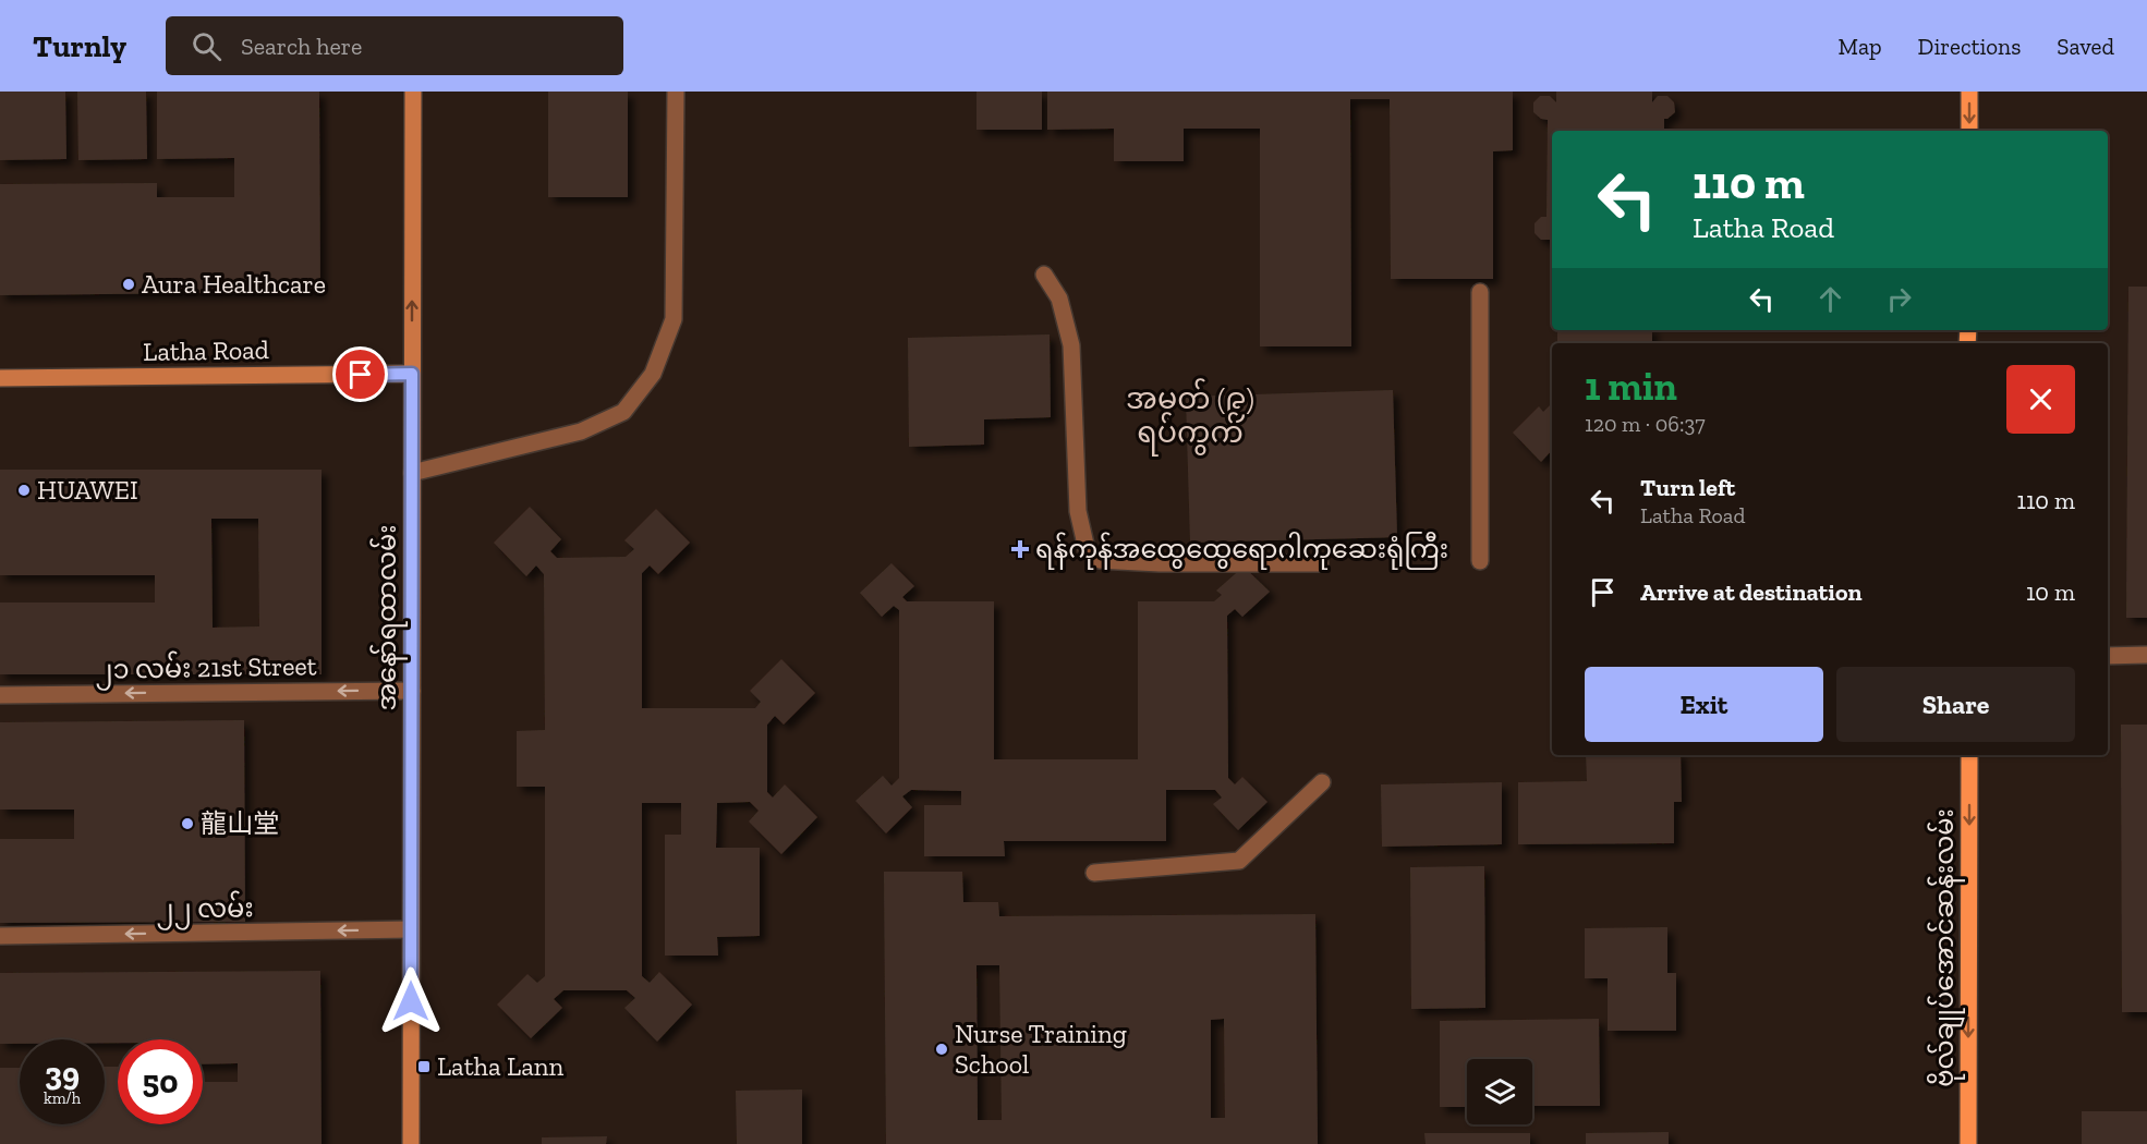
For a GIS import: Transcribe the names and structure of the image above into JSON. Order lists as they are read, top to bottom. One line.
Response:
{"streets":{"main road":["Latha Road","အနော်ရထာလမ်း","ဗိုလ်ချုပ်အောင်ဆန်းလမ်း"],"street":["၂၁ လမ်း 21st Street","၂၂ လမ်း"]},"crossings":[["Latha Road","အနော်ရထာလမ်း"],["အနော်ရထာလမ်း","၂၁ လမ်း 21st Street"],["အနော်ရထာလမ်း","၂၂ လမ်း"]],"one_way":["၂၁ လမ်း 21st Street","၂၂ လမ်း","ဗိုလ်ချုပ်အောင်ဆန်းလမ်း"],"districts":["အမှတ် (၉) ရပ်ကွက်"],"places":{"other":["Aura Healthcare","HUAWEI","龍山堂","Nurse Training School"],"health":["ရန်ကုန်အထွေထွေရောဂါကုဆေးရုံကြီး"],"transit":["Latha Lann"]},"page":{"header":"Turnly","search":"Search here","nav":["Map","Directions","Saved"],"turn":["110 m","Latha Road"],"heading":["1 min","120 m · 06:37"],"list":[{"name":"Turn left","note":"Latha Road","value":"110 m"},{"name":"Arrive at destination","value":"10 m"}],"buttons":["Exit","Share"],"speed":"39 km/h","limit":"50"}}
